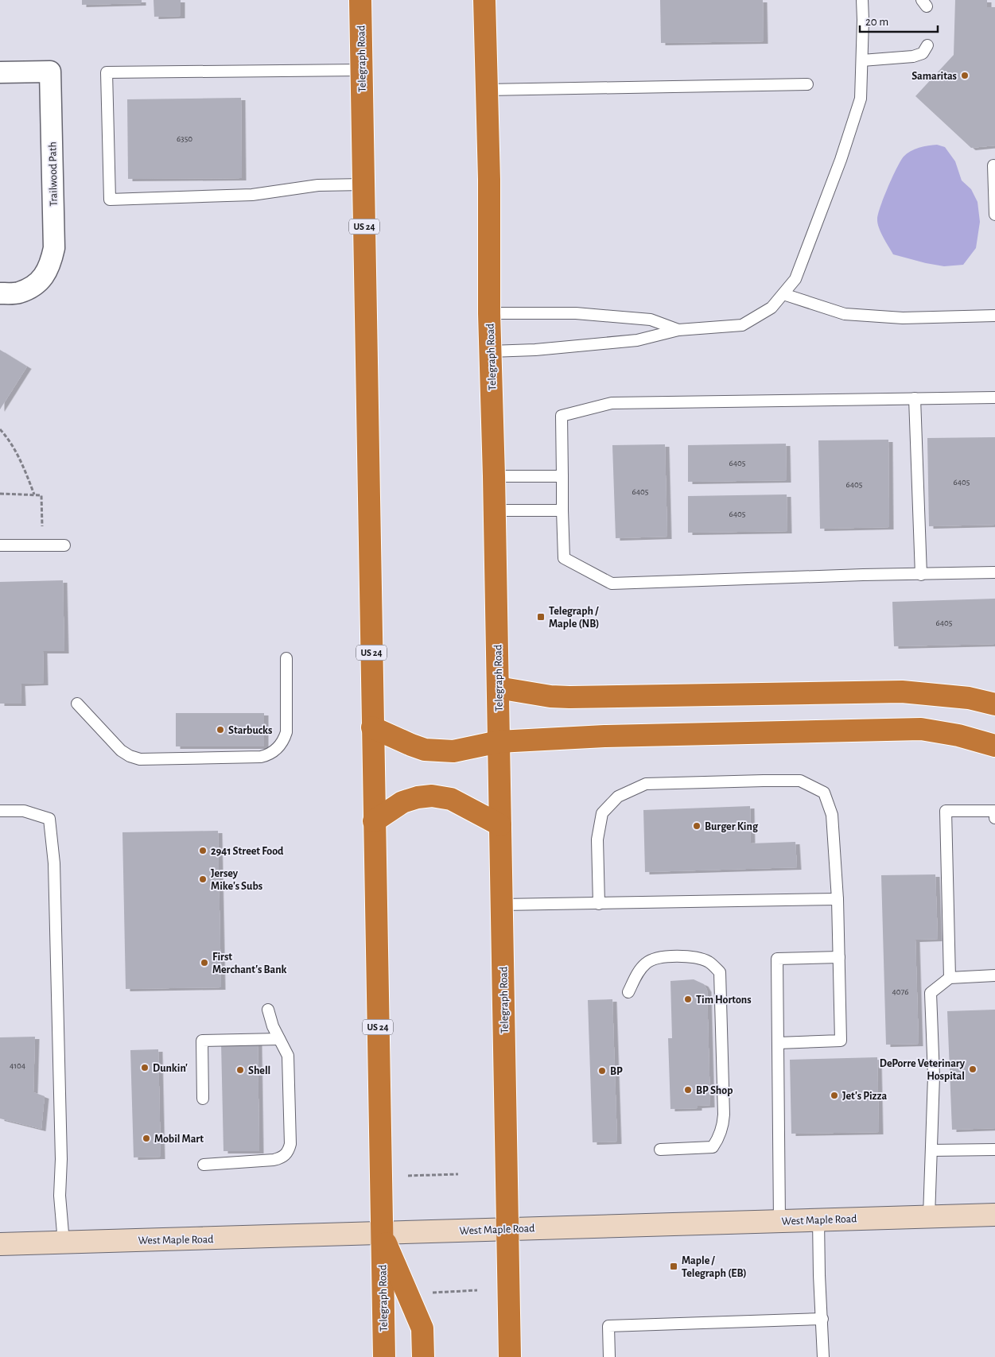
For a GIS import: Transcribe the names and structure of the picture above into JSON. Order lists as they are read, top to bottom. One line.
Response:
{"streets":{"highway":["Telegraph Road","US 24"],"main road":["West Maple Road"],"street":["Trailwood Path"]},"crossings":[["Telegraph Road","West Maple Road"]],"places":{"other":["Samaritas","Starbucks","Burger King","2941 Street Food","Jersey Mike's Subs","First Merchant's Bank","Tim Hortons","Dunkin'","DePorre Veterinary Hospital","Shell","BP","BP Shop","Jet's Pizza","Mobil Mart"],"transit":["Telegraph / Maple (NB)","Maple / Telegraph (EB)"]},"house_numbers":["6350","6405","6405","6405","6405","6405","6405","4076","4104"],"scale_bar":"20 m"}
